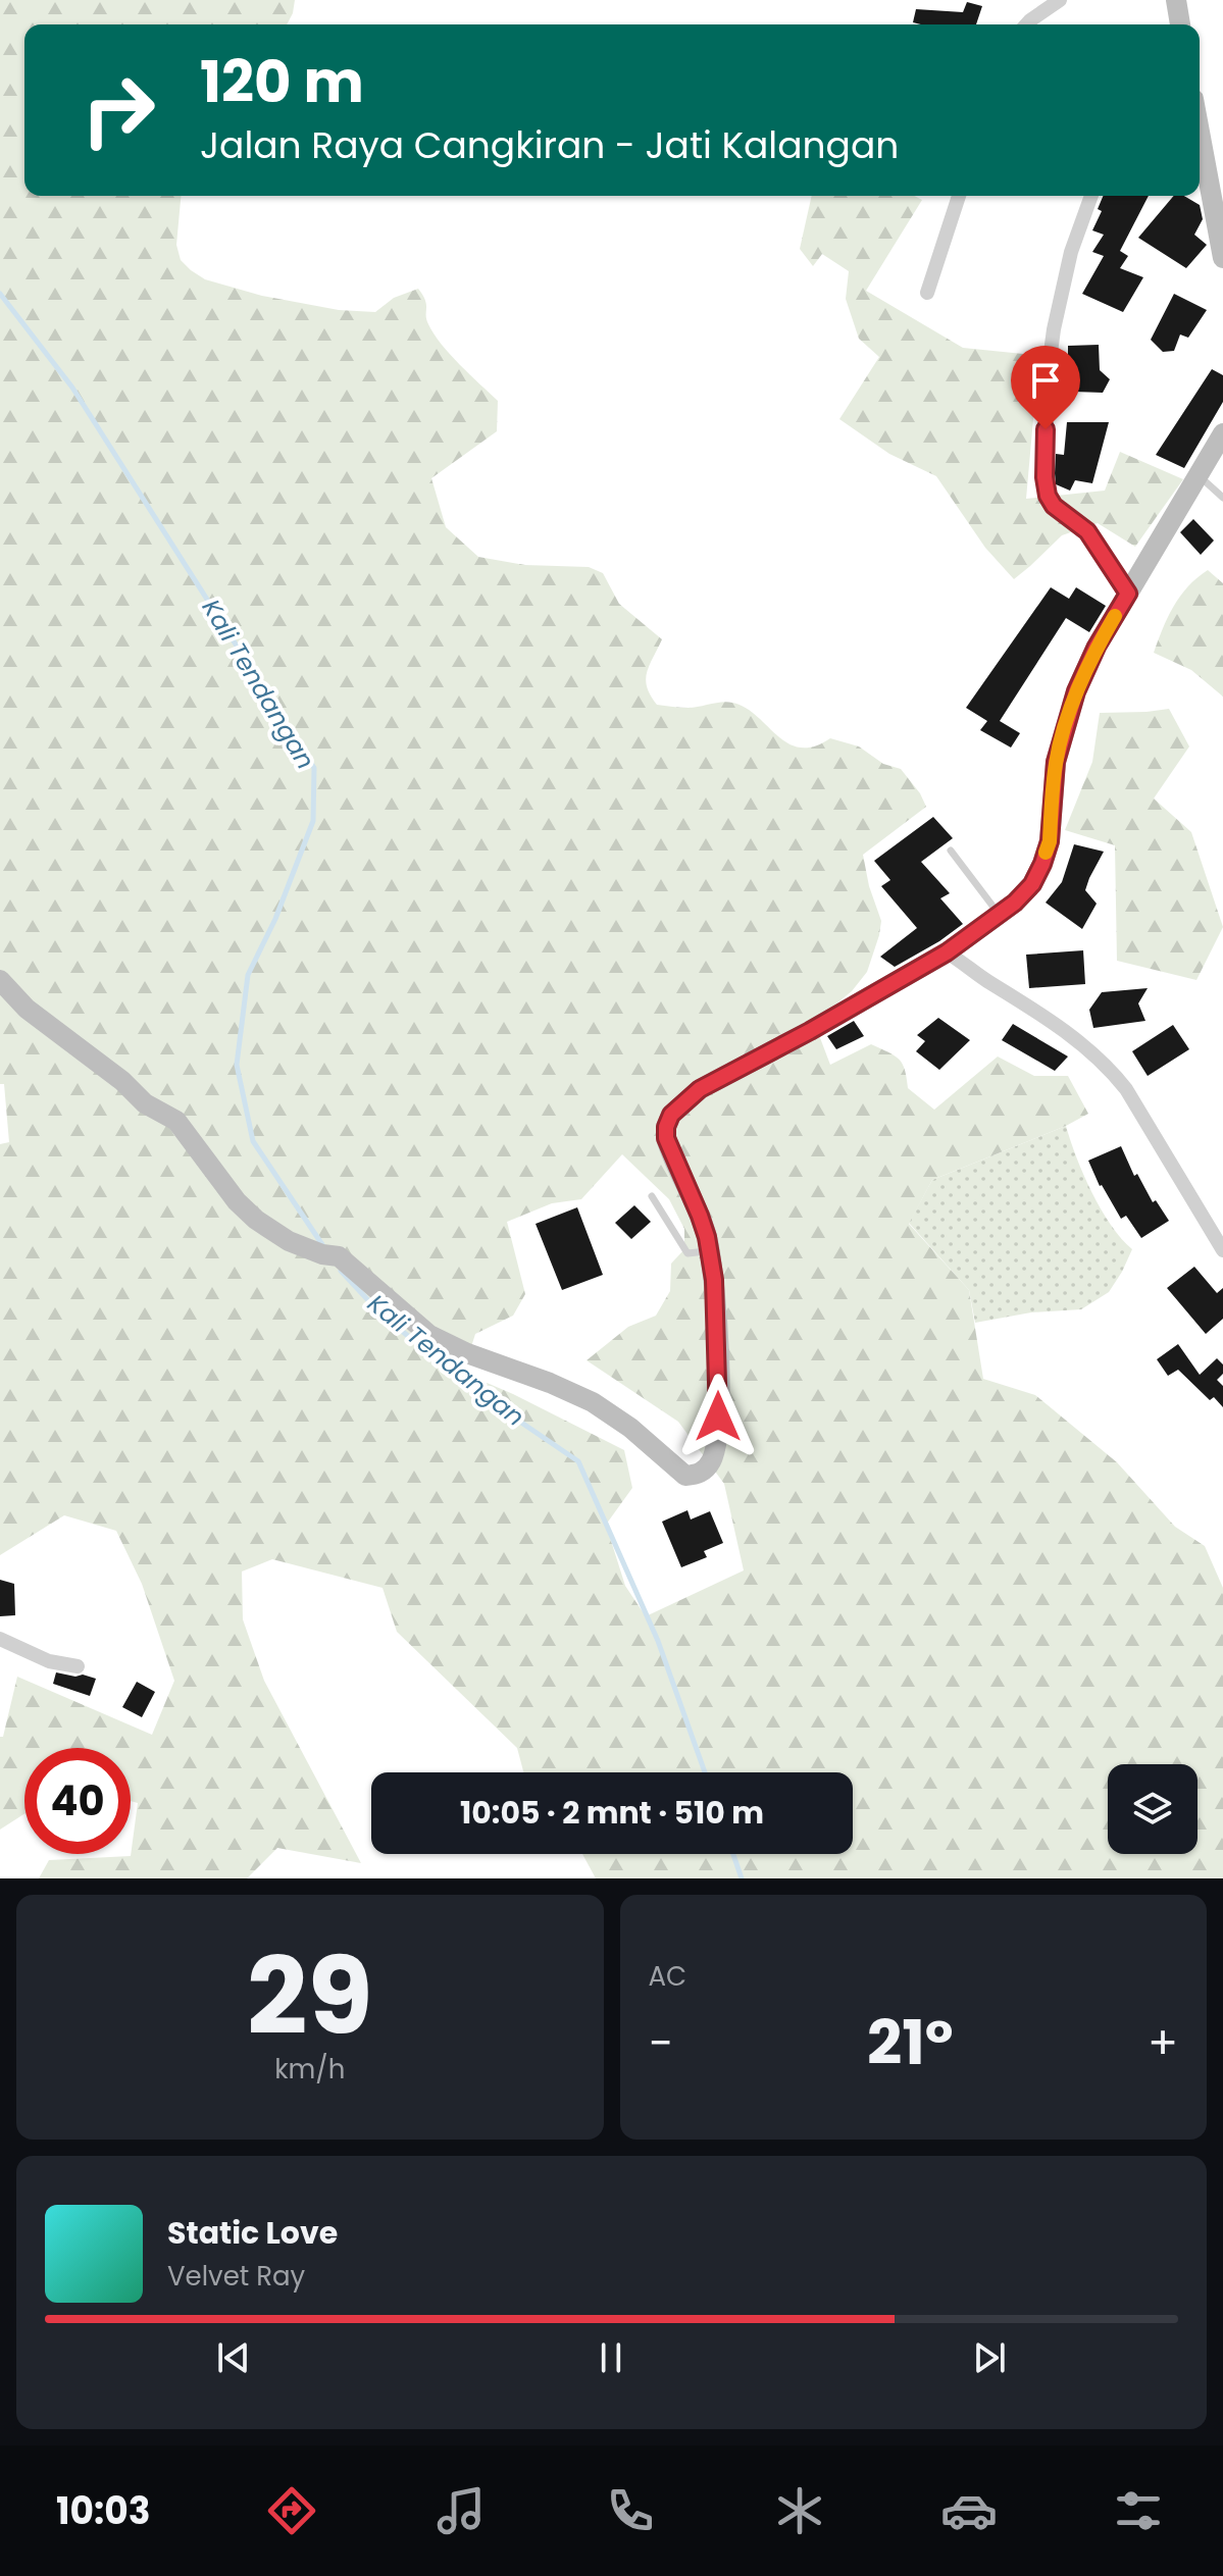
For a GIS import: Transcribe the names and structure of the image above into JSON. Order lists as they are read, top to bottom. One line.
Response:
{"water":["Kali Tendangan"],"page":{"turn":["120 m","Jalan Raya Cangkiran - Jati Kalangan"],"limit":"40","trip":"10:05 · 2 mnt · 510 m","tile":[["29","km/h"],"AC"],"heat":["−","21°","+"],"song":["Static Love","Velvet Ray"],"tabs":"10:03"}}
